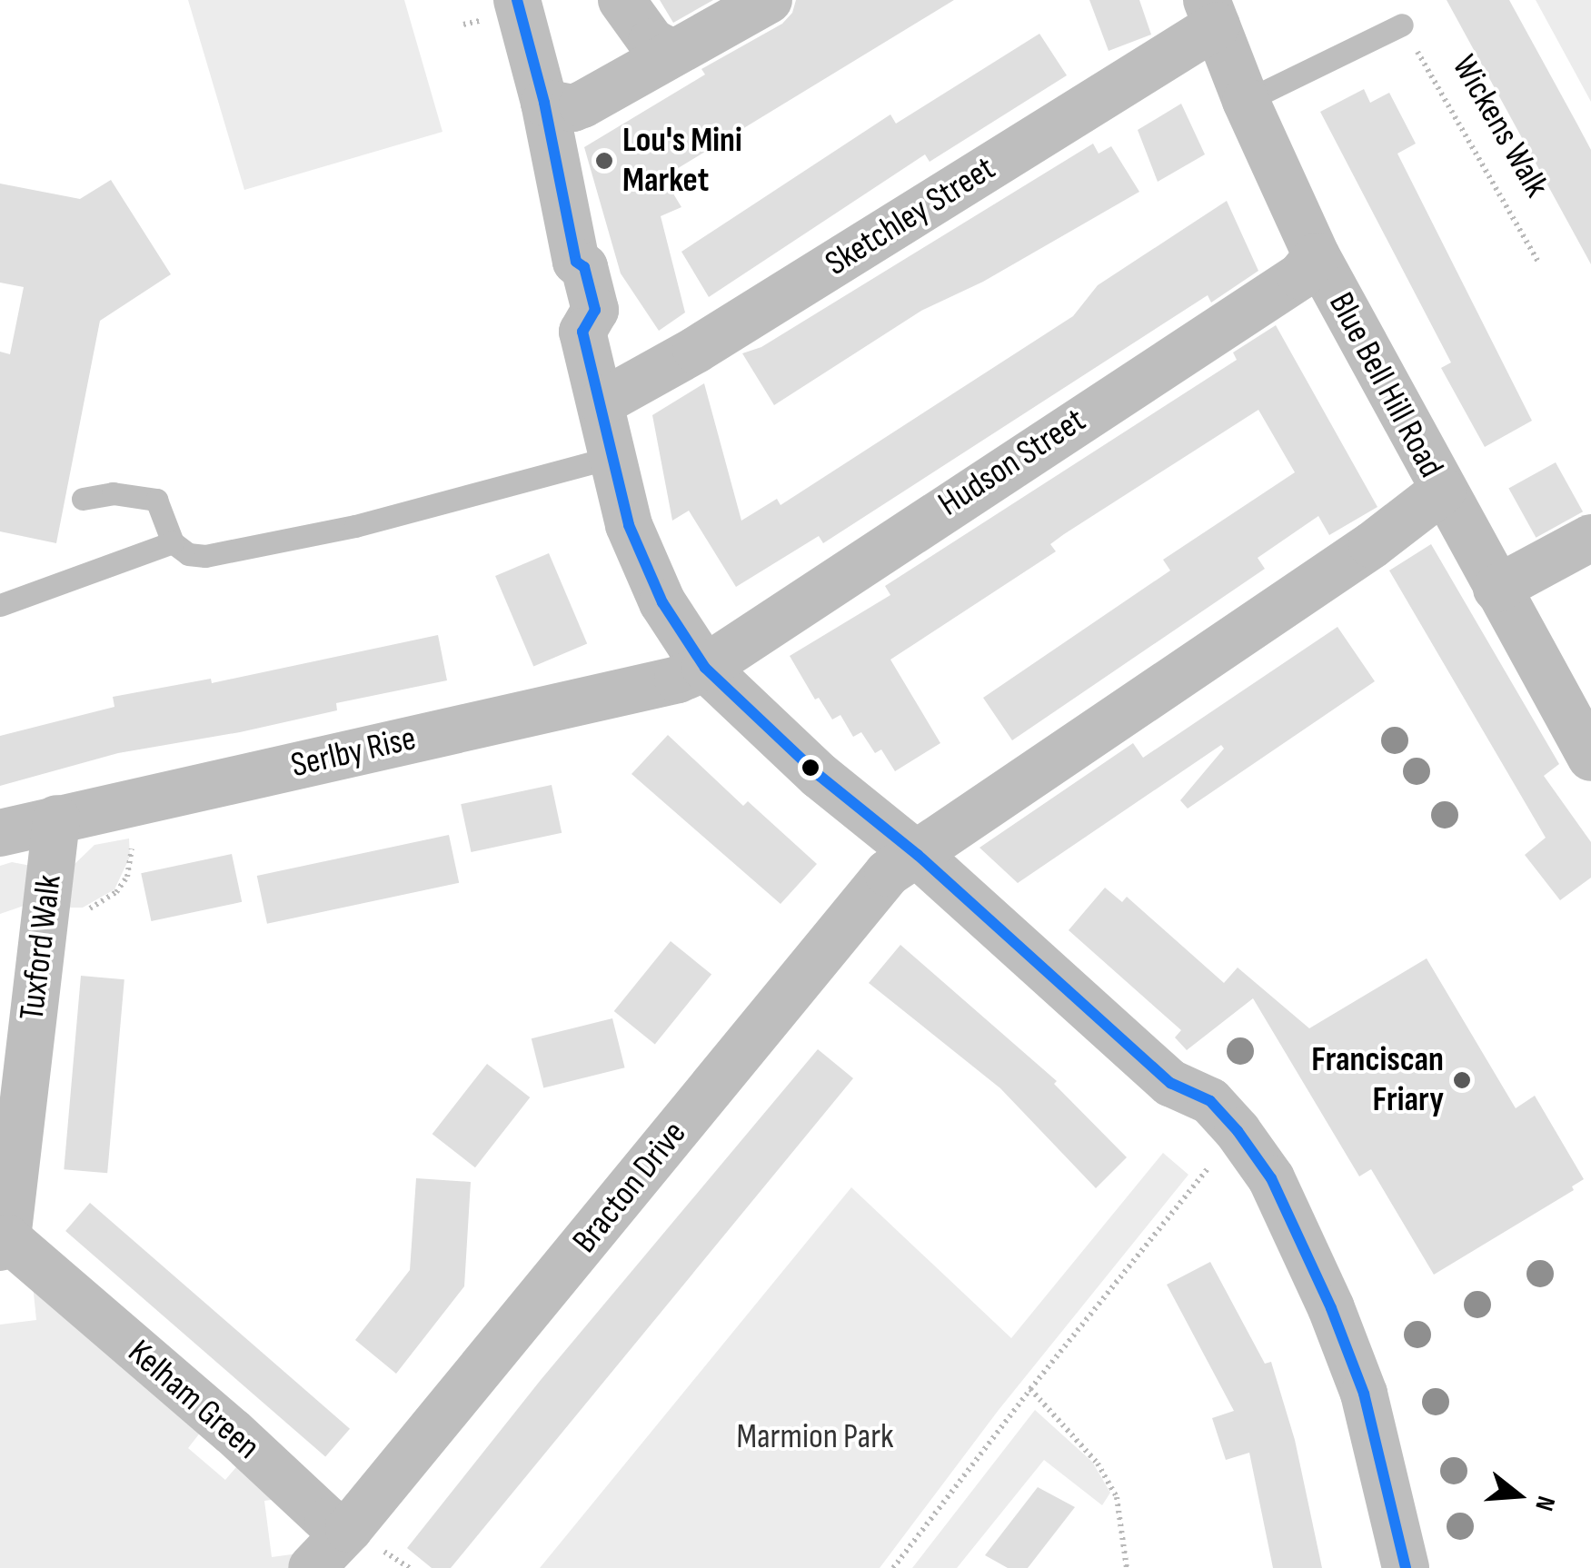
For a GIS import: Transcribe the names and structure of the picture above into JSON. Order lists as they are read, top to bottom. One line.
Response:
{"streets":{"street":["Sketchley Street","Blue Bell Hill Road","Hudson Street","Serlby Rise","Tuxford Walk","Bracton Drive","Kelham Green"],"path":["Wickens Walk"]},"crossings":[["Sketchley Street","Blue Bell Hill Road"],["Blue Bell Hill Road","Hudson Street"],["Blue Bell Hill Road","Bracton Drive"],["Hudson Street","Serlby Rise"],["Serlby Rise","Tuxford Walk"],["Tuxford Walk","Kelham Green"],["Bracton Drive","Kelham Green"]],"parks":["Marmion Park"],"places":["Lou's Mini Market","Franciscan Friary"],"north":"right"}
